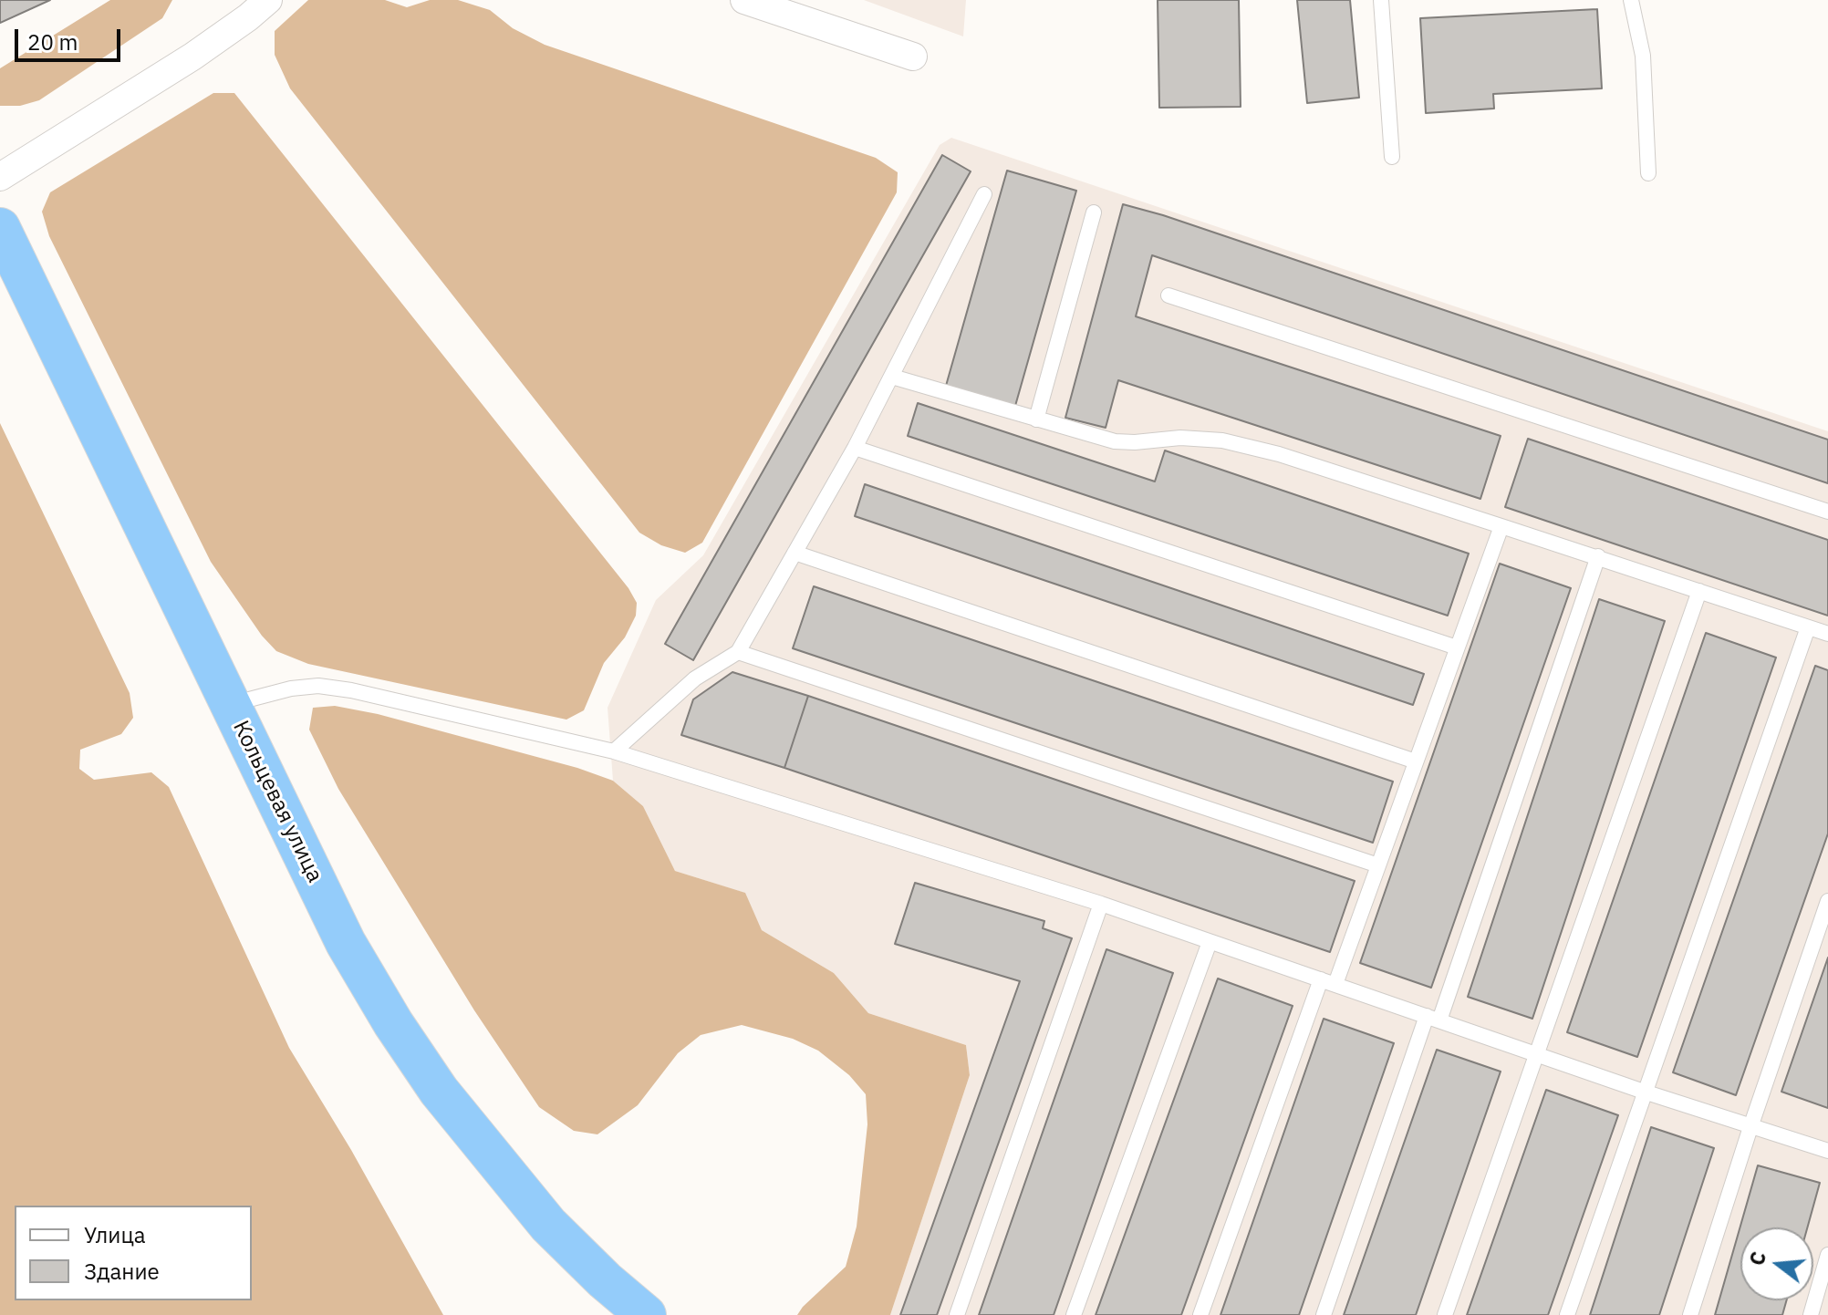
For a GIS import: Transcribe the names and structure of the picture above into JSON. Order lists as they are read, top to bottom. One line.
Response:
{"streets":{"highway":["Кольцевая улица"]},"legend":["Улица","Здание"],"scale_bar":"20 m","north":"left"}
